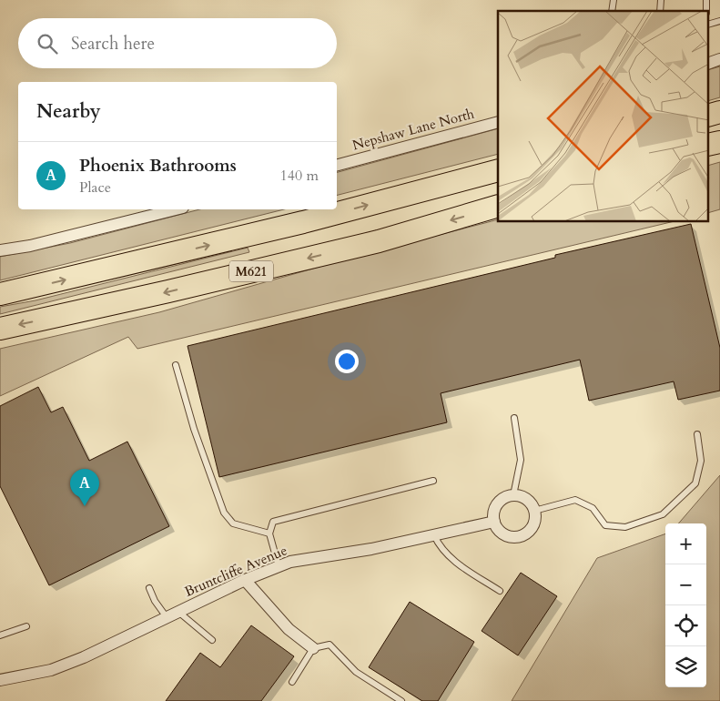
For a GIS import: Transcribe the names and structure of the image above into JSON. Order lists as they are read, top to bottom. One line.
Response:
{"streets":{"highway":["M621"],"street":["Nepshaw Lane North","Bruntcliffe Avenue"]},"page":{"search":"Search here","heading":"Nearby","list":[{"mark":"A","name":"Phoenix Bathrooms","note":"Place","value":"140 m"}],"pins":"A","map_buttons":["+","−"]}}
